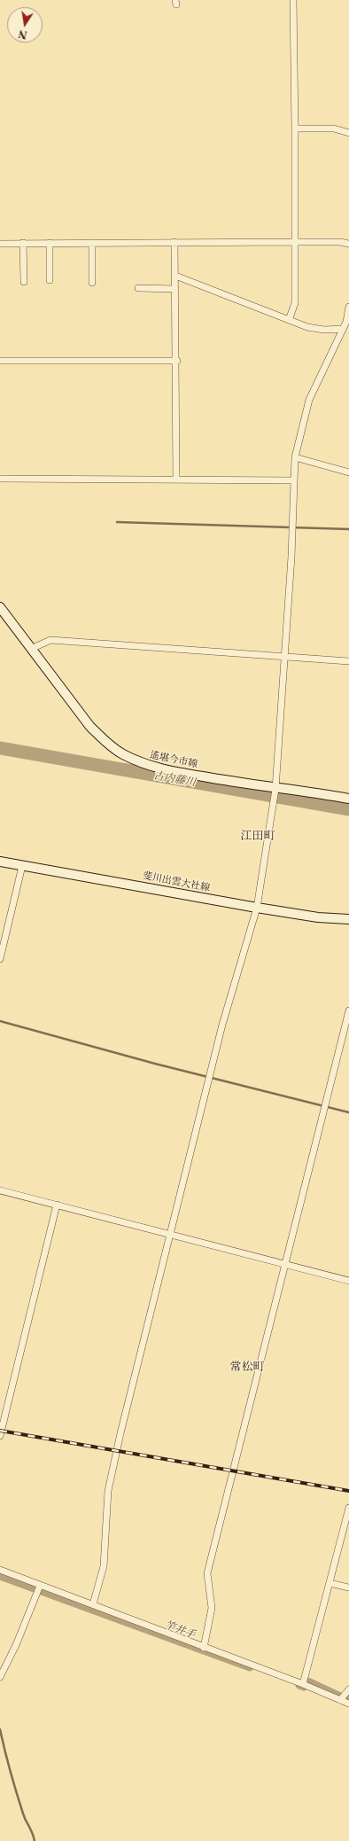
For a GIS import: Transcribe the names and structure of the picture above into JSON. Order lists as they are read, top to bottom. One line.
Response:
{"streets":{"main road":["遙堪今市線","斐川出雲大社線"]},"districts":["江田町","常松町"],"water":["古内藤川","竿井手"],"north":"bottom"}
